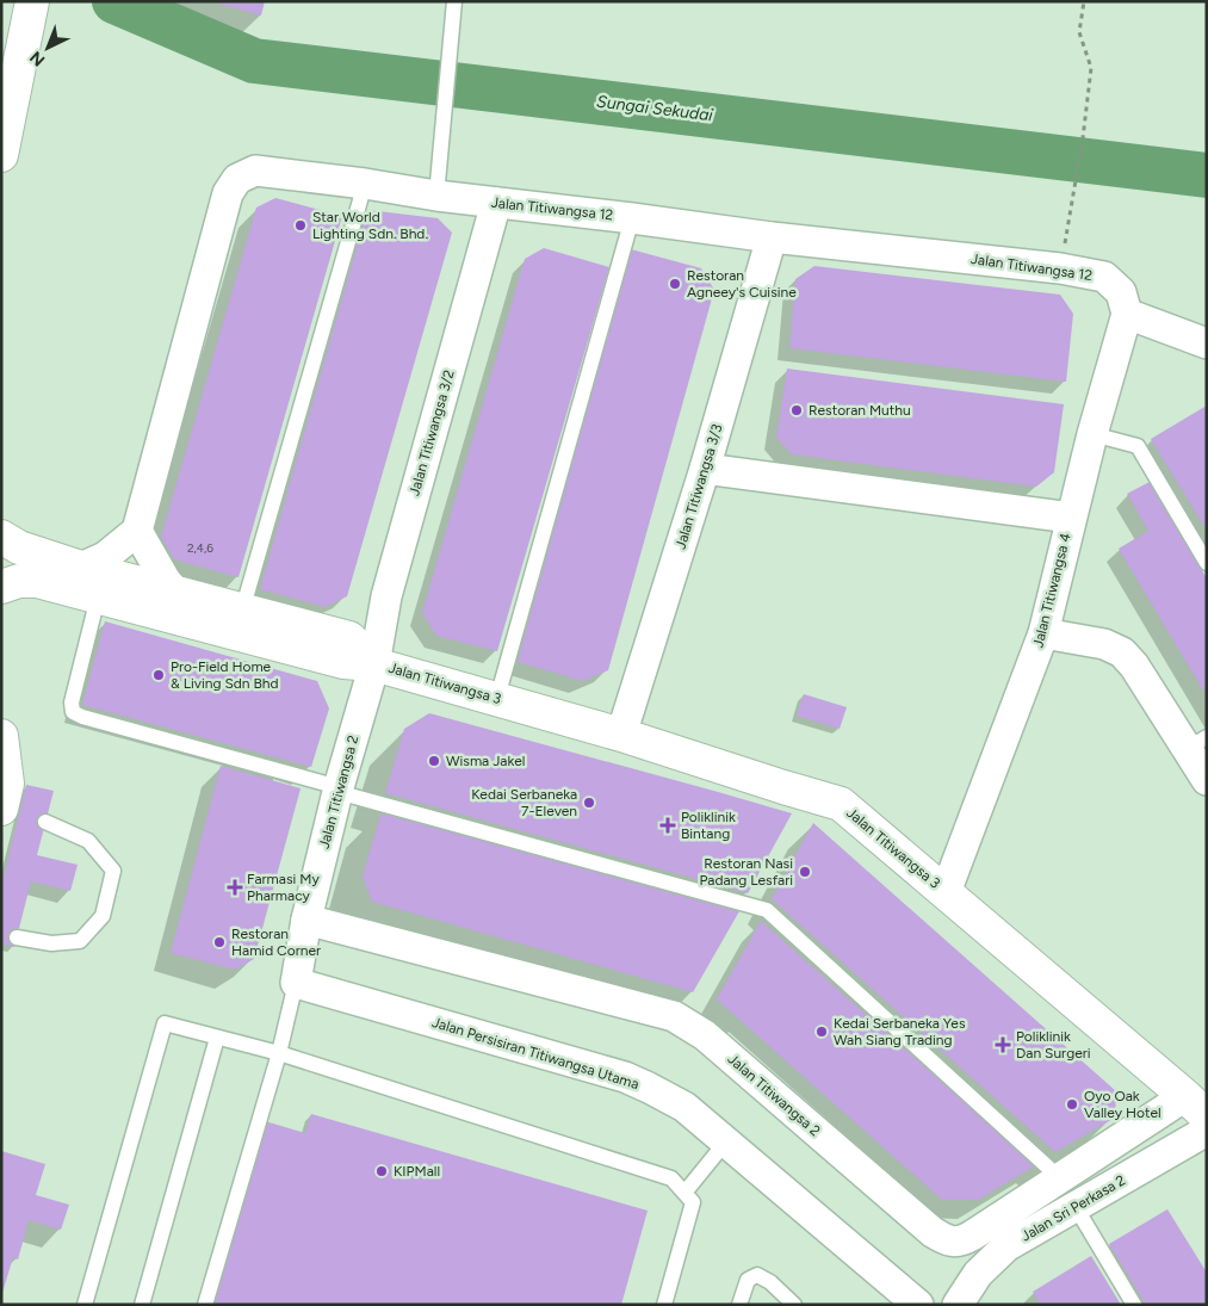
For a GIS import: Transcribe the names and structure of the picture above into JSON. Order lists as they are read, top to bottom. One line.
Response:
{"streets":{"main road":["Jalan Titiwangsa 3"],"street":["Jalan Titiwangsa 12","Jalan Titiwangsa 3/2","Jalan Titiwangsa 3/3","Jalan Titiwangsa 4","Jalan Titiwangsa 2","Jalan Persisiran Titiwangsa Utama","Jalan Sri Perkasa 2"]},"crossings":[["Jalan Titiwangsa 12","Jalan Titiwangsa 3/2"],["Jalan Titiwangsa 12","Jalan Titiwangsa 3/3"],["Jalan Titiwangsa 12","Jalan Titiwangsa 4"],["Jalan Titiwangsa 3/2","Jalan Titiwangsa 3"],["Jalan Titiwangsa 3/2","Jalan Titiwangsa 2"],["Jalan Titiwangsa 3/3","Jalan Titiwangsa 3"],["Jalan Titiwangsa 4","Jalan Titiwangsa 3"],["Jalan Titiwangsa 3","Jalan Titiwangsa 2"],["Jalan Titiwangsa 2","Jalan Persisiran Titiwangsa Utama"]],"water":["Sungai Sekudai"],"places":{"other":["Star World Lighting Sdn. Bhd.","Restoran Agneey's Cuisine","Restoran Muthu","Pro-Field Home & Living Sdn Bhd","Wisma Jakel","Kedai Serbaneka 7-Eleven","Restoran Nasi Padang Lesfari","Restoran Hamid Corner","Kedai Serbaneka Yes Wah Siang Trading","Oyo Oak Valley Hotel","KIPMall"],"health":["Poliklinik Bintang","Farmasi My Pharmacy","Poliklinik Dan Surgeri"]},"house_numbers":["2,4,6"],"north":"bottom left"}
